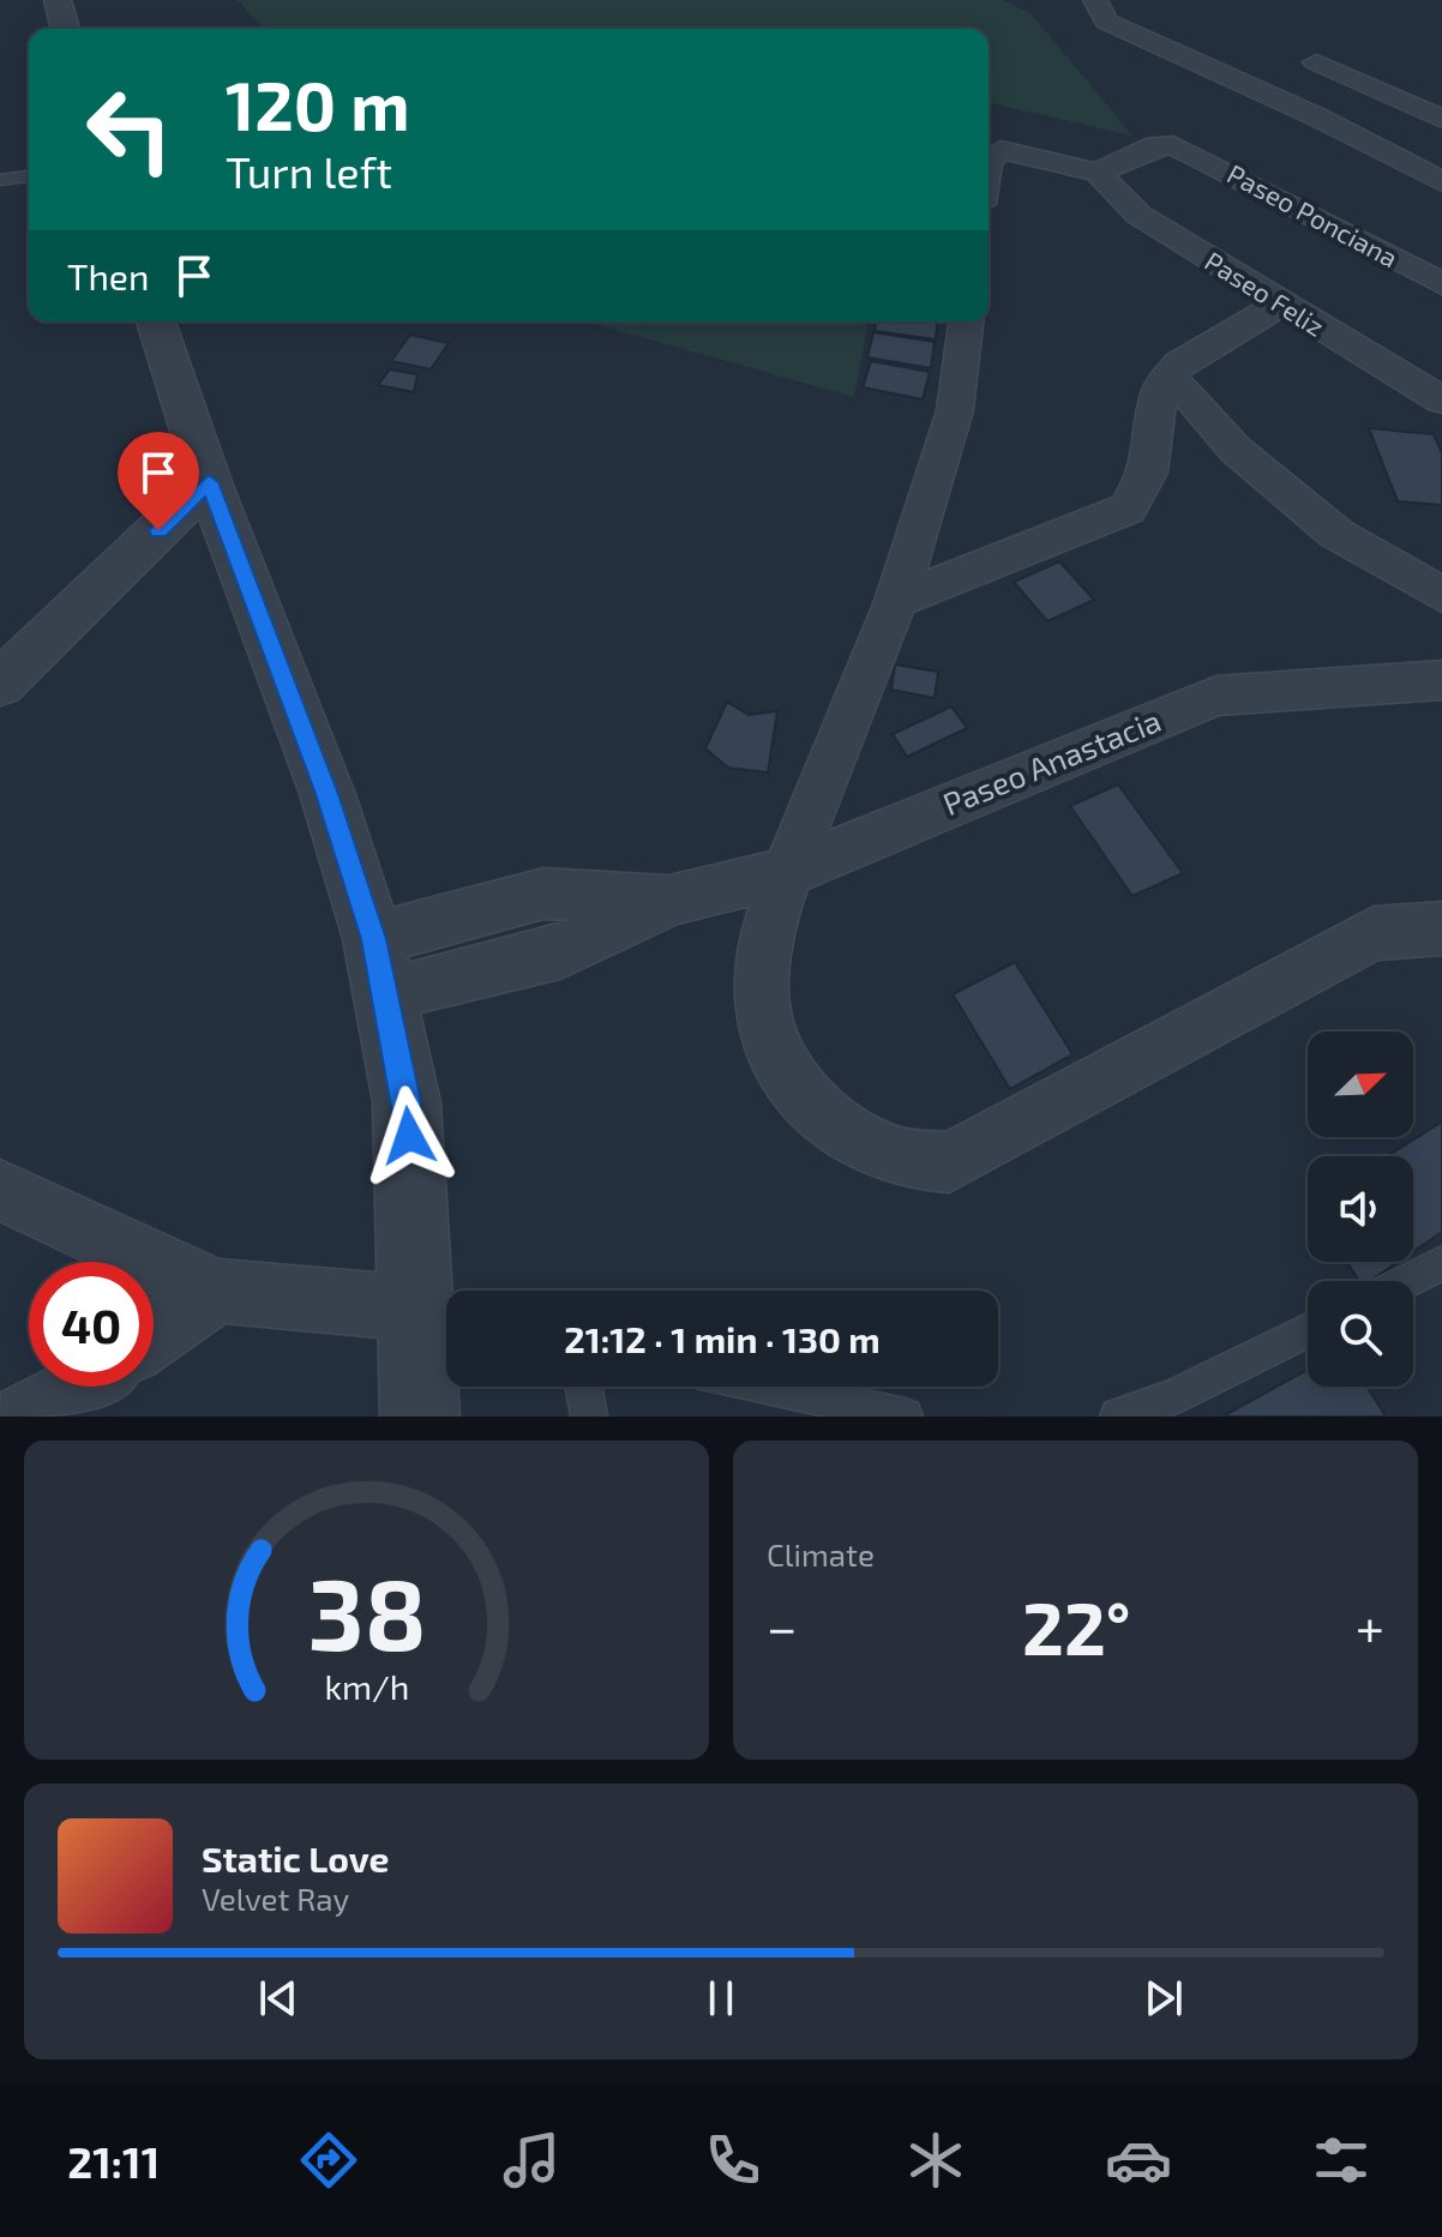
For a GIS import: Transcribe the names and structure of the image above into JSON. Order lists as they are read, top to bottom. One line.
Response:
{"streets":{"street":["Paseo Ponciana","Paseo Feliz","Paseo Anastacia"]},"crossings":[["Paseo Ponciana","Paseo Feliz"]],"north":"top right","page":{"turn":["120 m","Turn left"],"then":"Then","limit":"40","trip":"21:12 · 1 min · 130 m","tile":"Climate","heat":["−","22°","+"],"song":["Static Love","Velvet Ray"],"tabs":"21:11","gauge":["38","km/h"]}}
